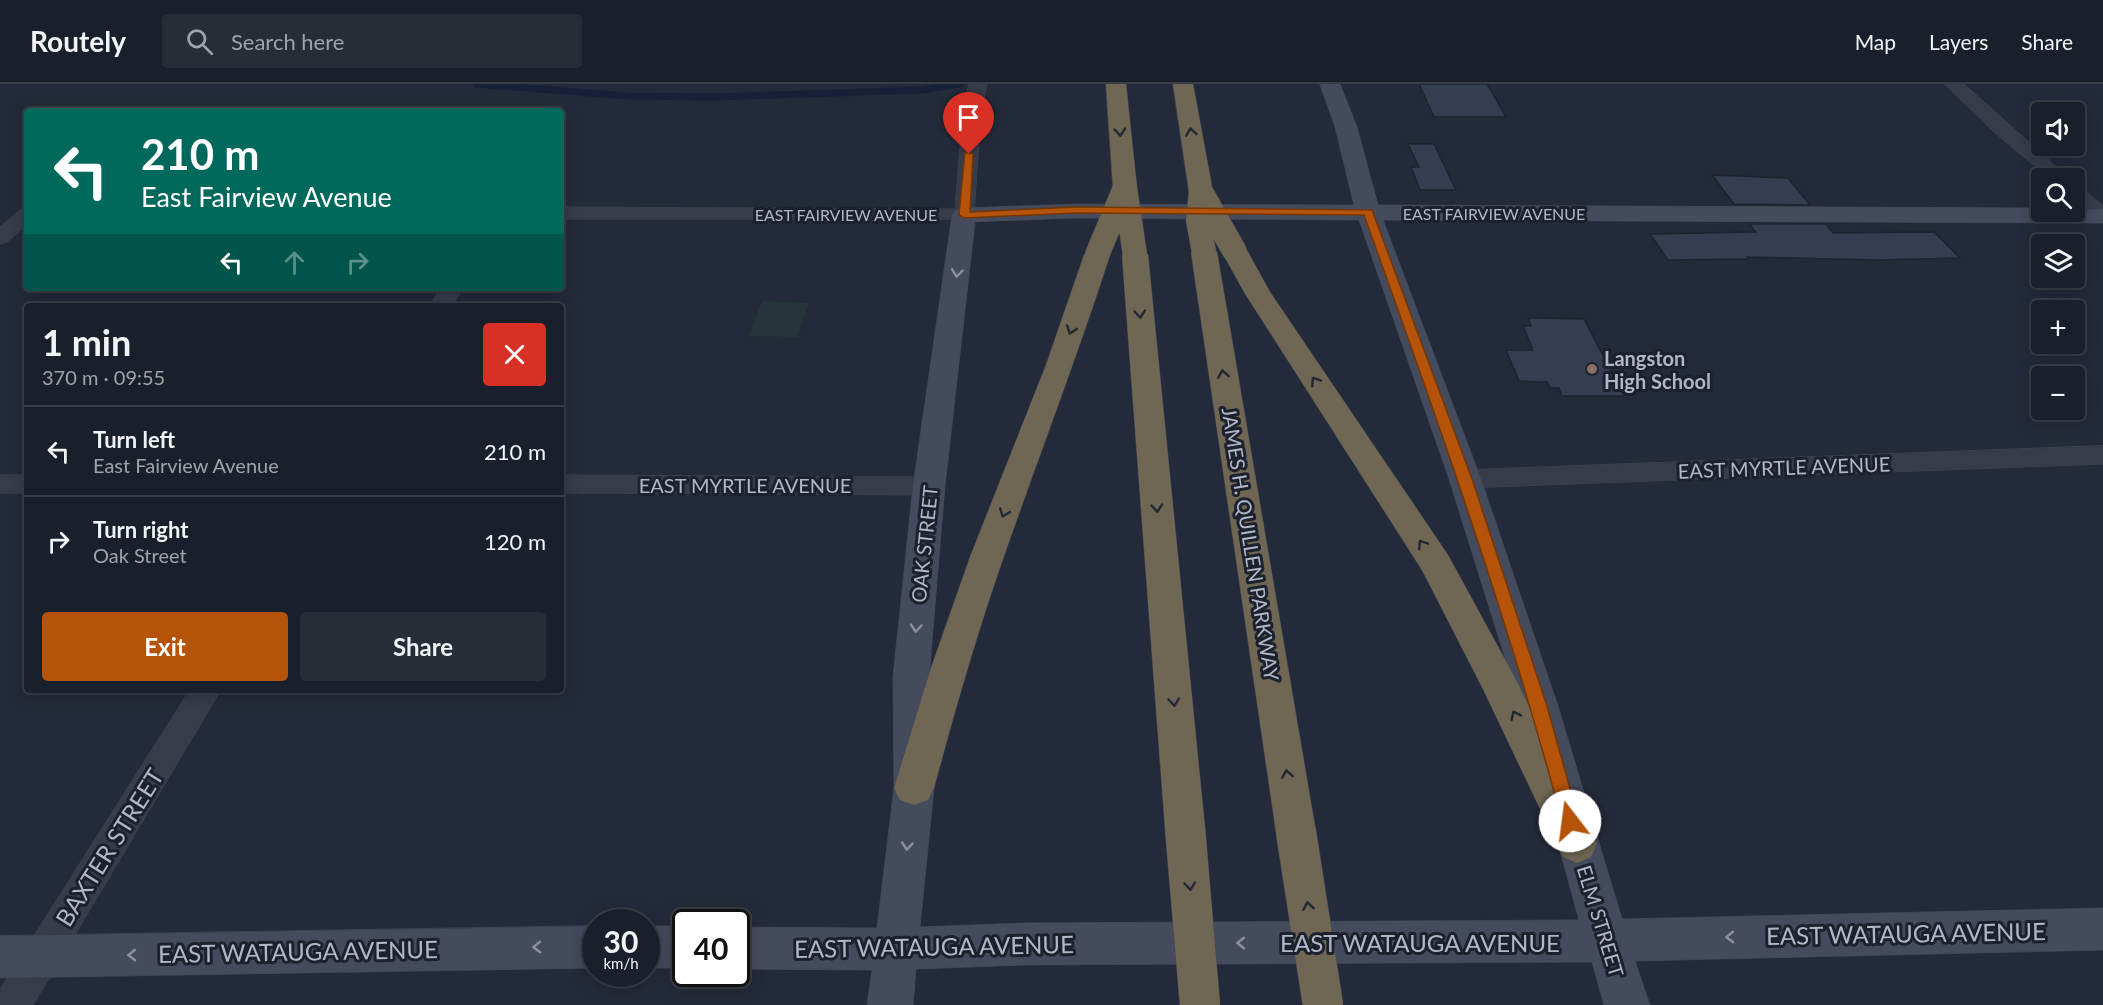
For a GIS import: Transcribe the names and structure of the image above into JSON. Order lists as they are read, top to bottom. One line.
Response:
{"streets":{"highway":["JAMES H. QUILLEN PARKWAY"],"street":["EAST FAIRVIEW AVENUE","EAST MYRTLE AVENUE","OAK STREET","BAXTER STREET","ELM STREET","EAST WATAUGA AVENUE"]},"crossings":[["EAST FAIRVIEW AVENUE","OAK STREET"],["EAST FAIRVIEW AVENUE","ELM STREET"],["EAST MYRTLE AVENUE","OAK STREET"],["EAST MYRTLE AVENUE","ELM STREET"],["OAK STREET","EAST WATAUGA AVENUE"],["BAXTER STREET","EAST WATAUGA AVENUE"],["ELM STREET","EAST WATAUGA AVENUE"]],"one_way":["OAK STREET","EAST WATAUGA AVENUE"],"places":["Langston High School"],"page":{"header":"Routely","search":"Search here","nav":["Map","Layers","Share"],"map_buttons":["+","−"],"turn":["210 m","East Fairview Avenue"],"heading":["1 min","370 m · 09:55"],"list":[{"name":"Turn left","note":"East Fairview Avenue","value":"210 m"},{"name":"Turn right","note":"Oak Street","value":"120 m"}],"buttons":["Exit","Share"],"speed":"30 km/h","limit":"40"}}
